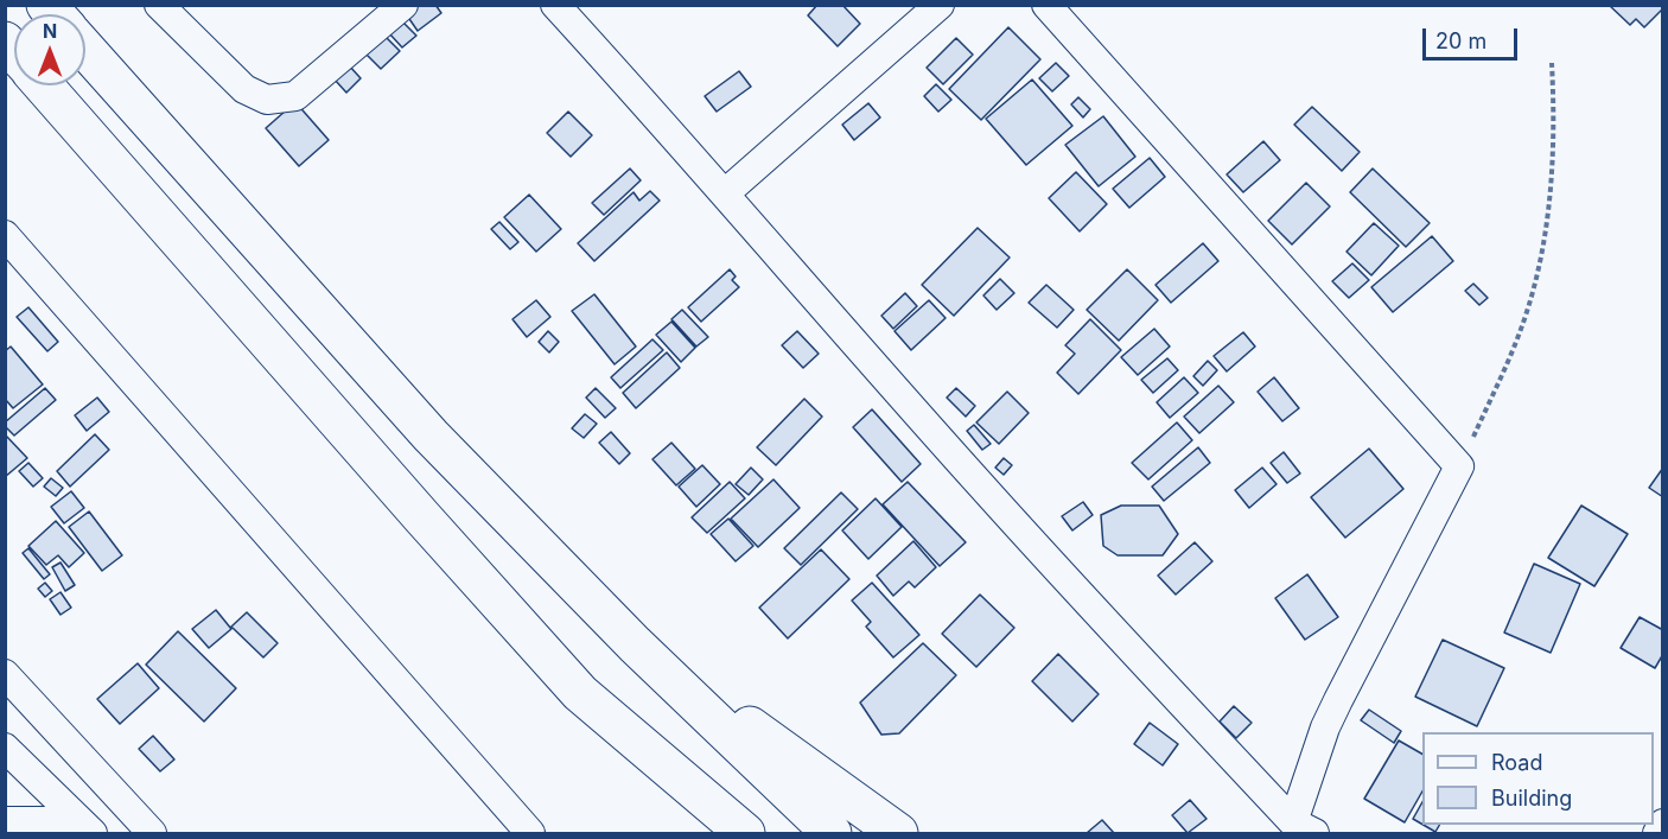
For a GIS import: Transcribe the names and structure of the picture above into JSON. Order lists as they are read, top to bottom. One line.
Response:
{"legend":["Road","Building"],"scale_bar":"20 m","north":"top"}
